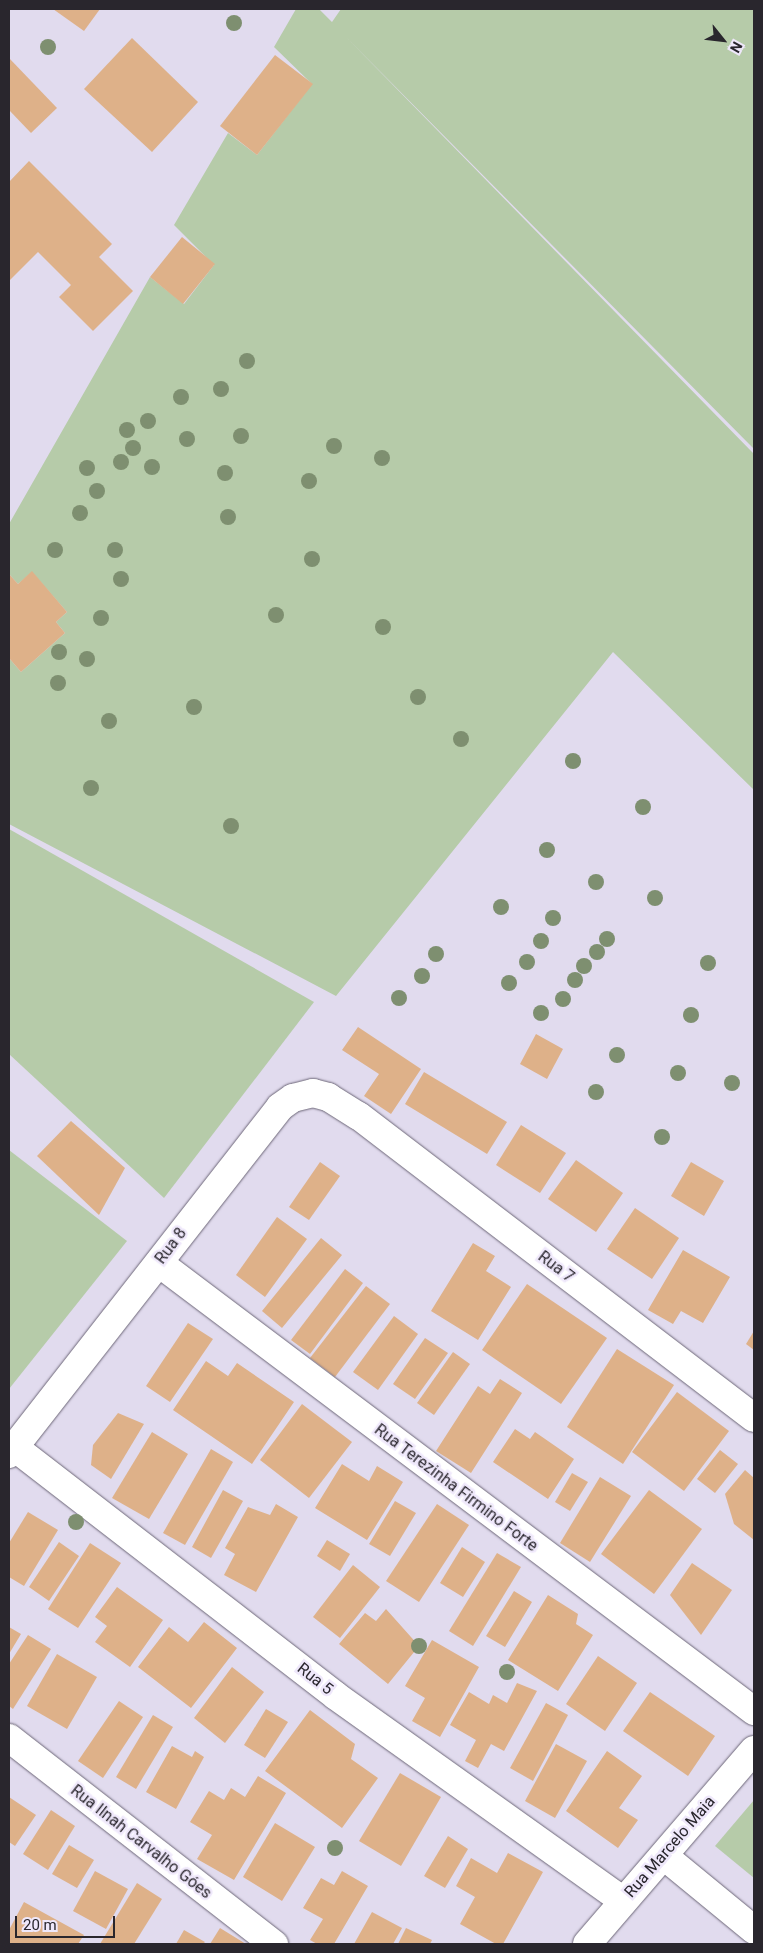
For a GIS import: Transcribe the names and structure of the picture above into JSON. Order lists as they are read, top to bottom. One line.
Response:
{"streets":{"street":["Rua 8","Rua 7","Rua Terezinha Firmino Forte","Rua 5","Rua Ilnah Carvalho Góes","Rua Marcelo Maia"]},"crossings":[["Rua 8","Rua 7"],["Rua 8","Rua Terezinha Firmino Forte"],["Rua 8","Rua 5"],["Rua 5","Rua Marcelo Maia"]],"scale_bar":"20 m","north":"bottom right"}
